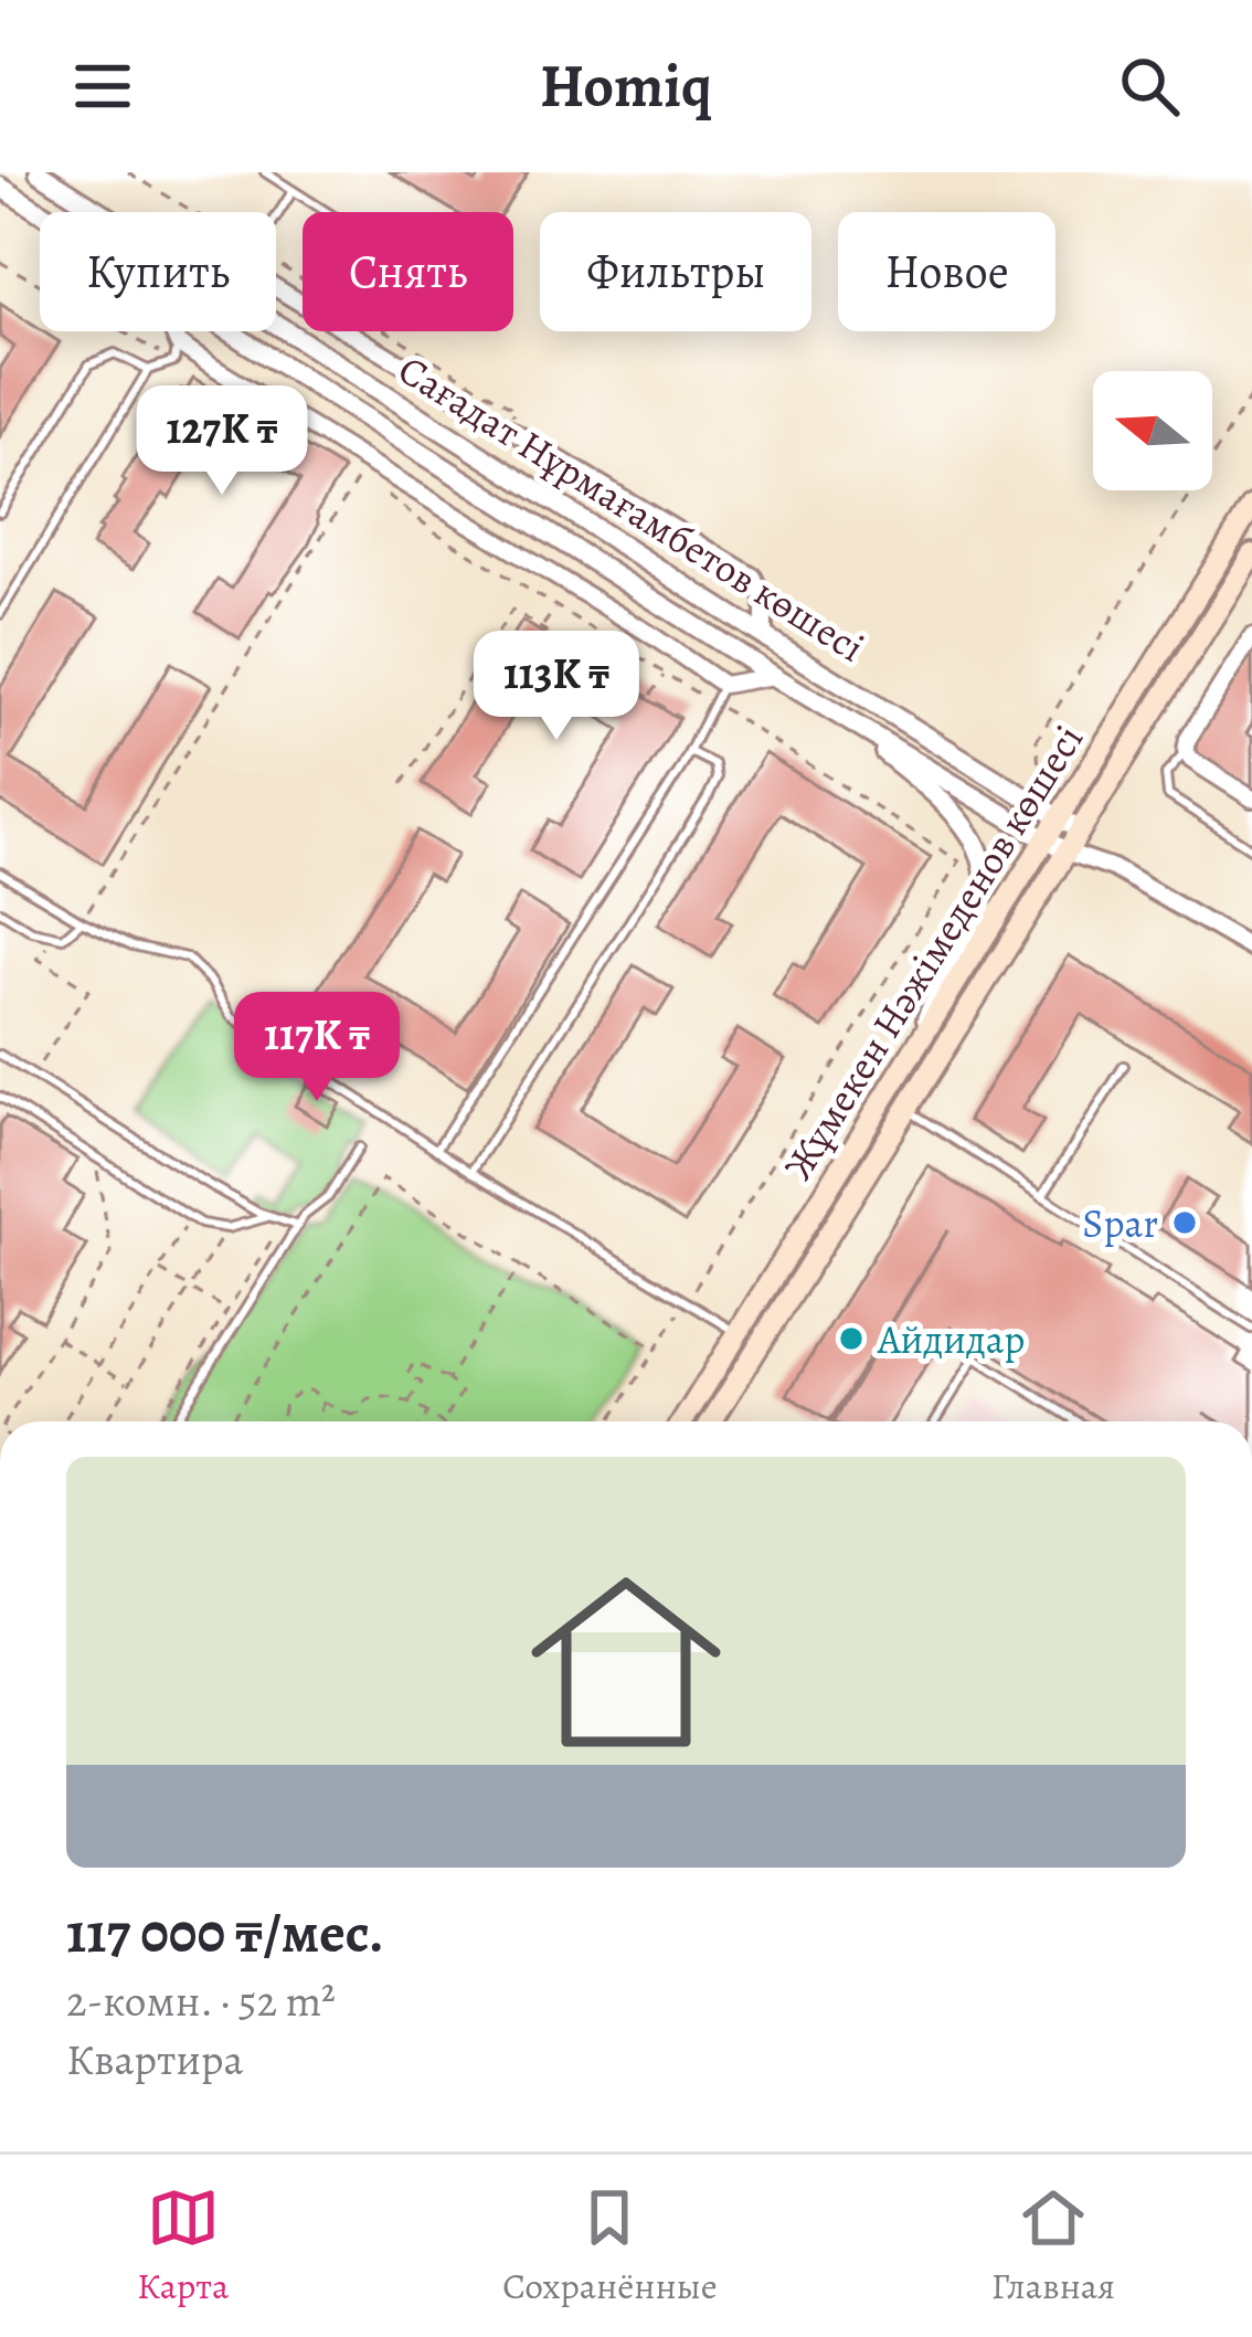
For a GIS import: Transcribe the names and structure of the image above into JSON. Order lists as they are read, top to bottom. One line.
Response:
{"streets":{"main road":["Жұмекен Нәжімеденов көшесі"],"street":["Сағадат Нұрмағамбетов көшесі"]},"crossings":[["Сағадат Нұрмағамбетов көшесі","Жұмекен Нәжімеденов көшесі"]],"places":["Spar","Айдидар"],"north":"left","page":{"header":"Homiq","chip":["Купить","Снять","Фильтры","Новое"],"price":["127K ₸","113K ₸","117K ₸"],"list":[{"name":"117 000 ₸/мес.","note":"2-комн. · 52 m² · Квартира"}],"tabs":["Карта","Сохранённые","Главная"]}}
